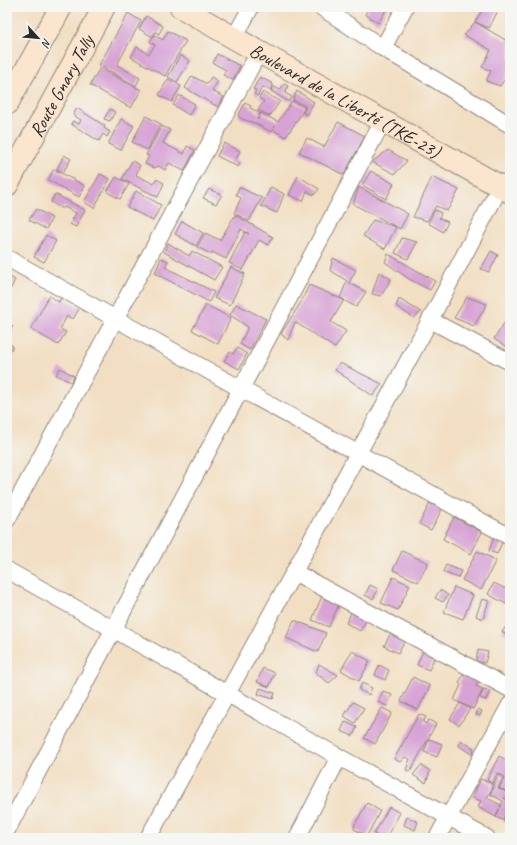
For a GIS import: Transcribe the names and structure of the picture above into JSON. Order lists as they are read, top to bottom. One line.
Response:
{"streets":{"street":["Route Gnary Tally","Boulevard de la Liberté (TKE-23)"]},"north":"bottom right"}
